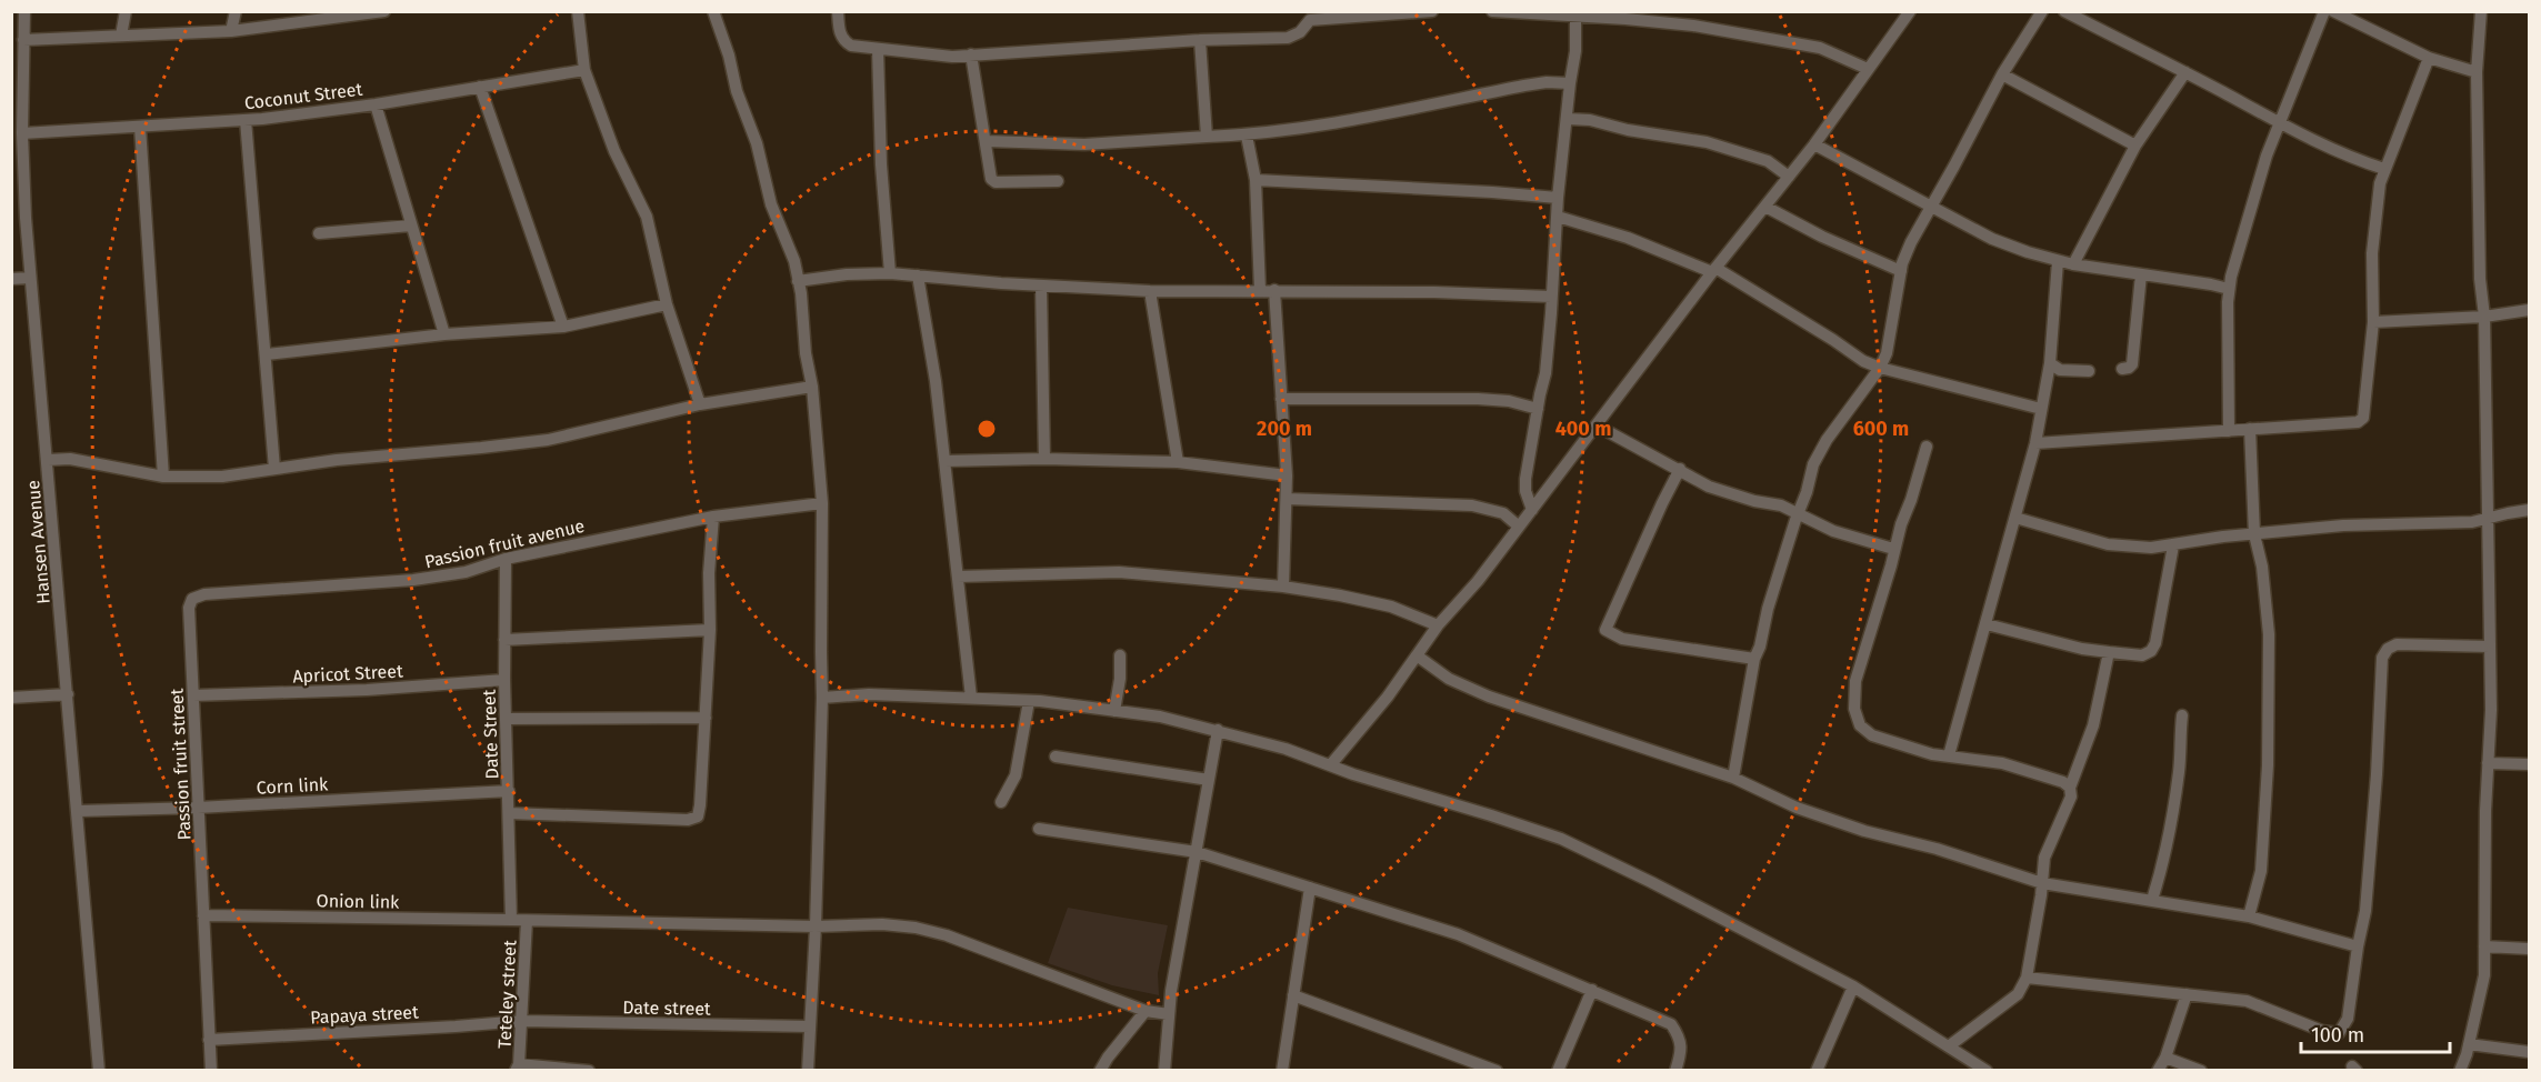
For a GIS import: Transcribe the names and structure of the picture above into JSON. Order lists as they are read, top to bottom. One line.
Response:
{"streets":{"street":["Coconut Street","Hansen Avenue","Passion fruit avenue","Apricot Street","Date Street","Passion fruit street","Corn link","Onion link","Teteley street","Date street","Papaya street"]},"crossings":[["Coconut Street","Hansen Avenue"],["Hansen Avenue","Corn link"],["Passion fruit avenue","Date Street"],["Passion fruit avenue","Passion fruit street"],["Apricot Street","Date Street"],["Apricot Street","Passion fruit street"],["Date Street","Corn link"],["Date Street","Onion link"],["Passion fruit street","Corn link"],["Passion fruit street","Onion link"],["Passion fruit street","Papaya street"],["Onion link","Teteley street"],["Teteley street","Date street"],["Teteley street","Papaya street"],["Date street","Papaya street"]],"scale_bar":"100 m","rings":["200 m","400 m","600 m"]}
